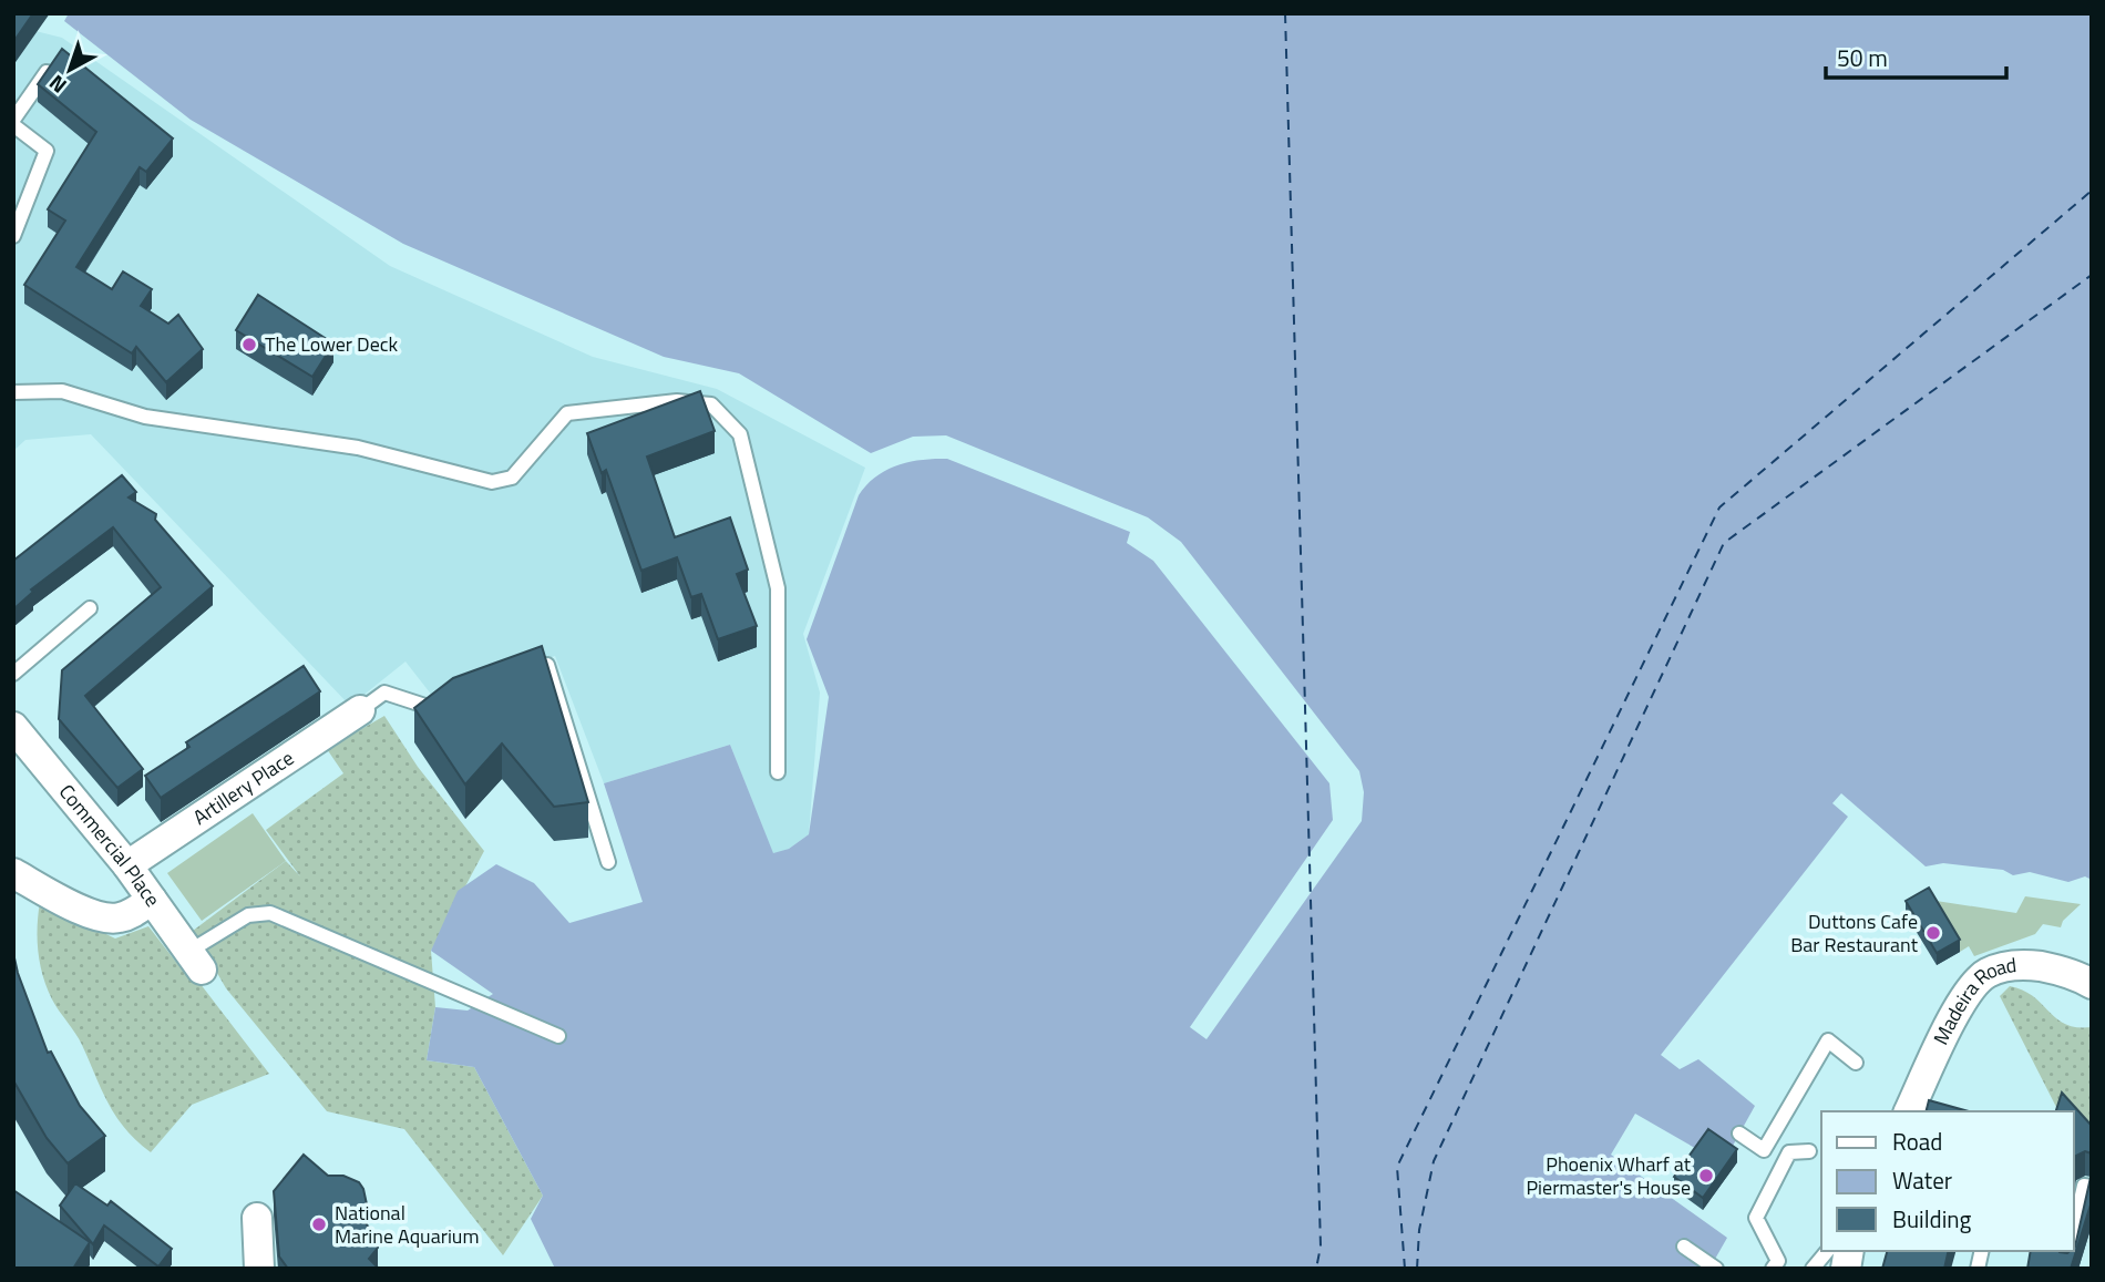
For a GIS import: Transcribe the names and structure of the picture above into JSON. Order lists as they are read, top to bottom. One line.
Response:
{"streets":{"street":["Artillery Place","Commercial Place","Madeira Road"]},"crossings":[["Artillery Place","Commercial Place"]],"places":["The Lower Deck","Duttons Cafe Bar Restaurant","Phoenix Wharf at Piermaster's House","National Marine Aquarium"],"legend":["Road","Water","Building"],"scale_bar":"50 m","north":"bottom left"}
